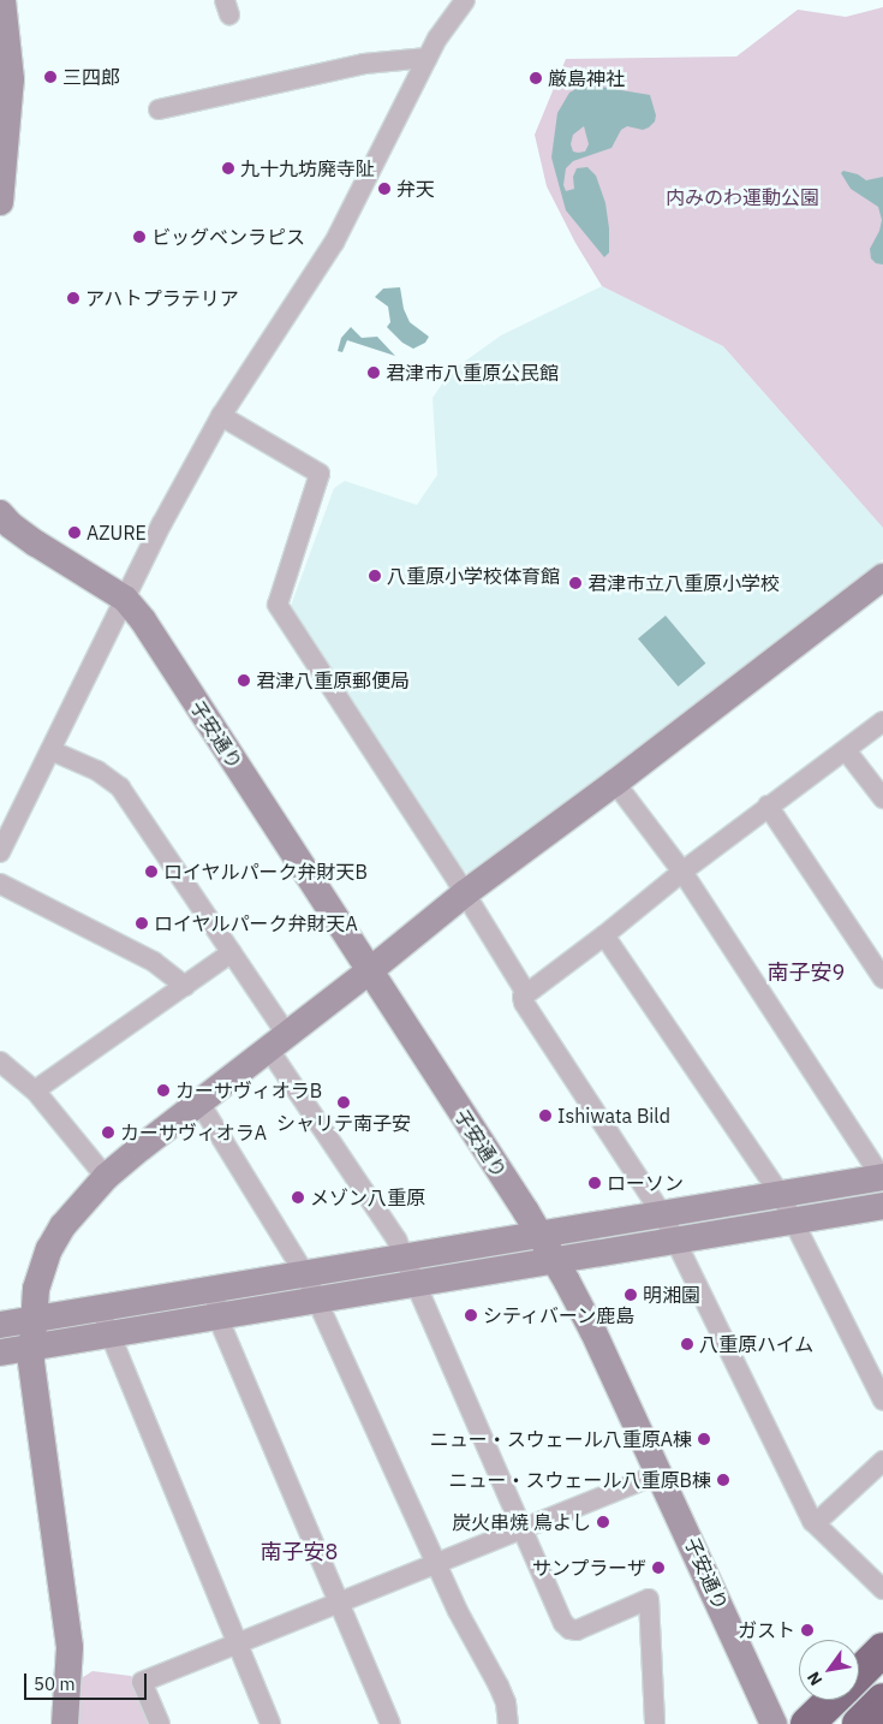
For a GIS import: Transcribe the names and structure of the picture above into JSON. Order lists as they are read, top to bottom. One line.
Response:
{"streets":{"street":["子安通り"]},"districts":["南子安9","南子安8"],"parks":["内みのわ運動公園"],"places":["三四郎","厳島神社","九十九坊廃寺阯","弁天","ビッグベンラピス","アハトプラテリア","君津市八重原公民館","AZURE","八重原小学校体育館","君津市立八重原小学校","君津八重原郵便局","ロイヤルパーク弁財天B","ロイヤルパーク弁財天A","カーサヴィオラB","シャリテ南子安","Ishiwata Bild","カーサヴィオラA","ローソン","メゾン八重原","明湘園","シティバーン鹿島","八重原ハイム","ニュー・スウェール八重原A棟","ニュー・スウェール八重原B棟","炭火串焼 鳥よし","サンプラーザ","ガスト"],"scale_bar":"50 m","north":"bottom left"}
